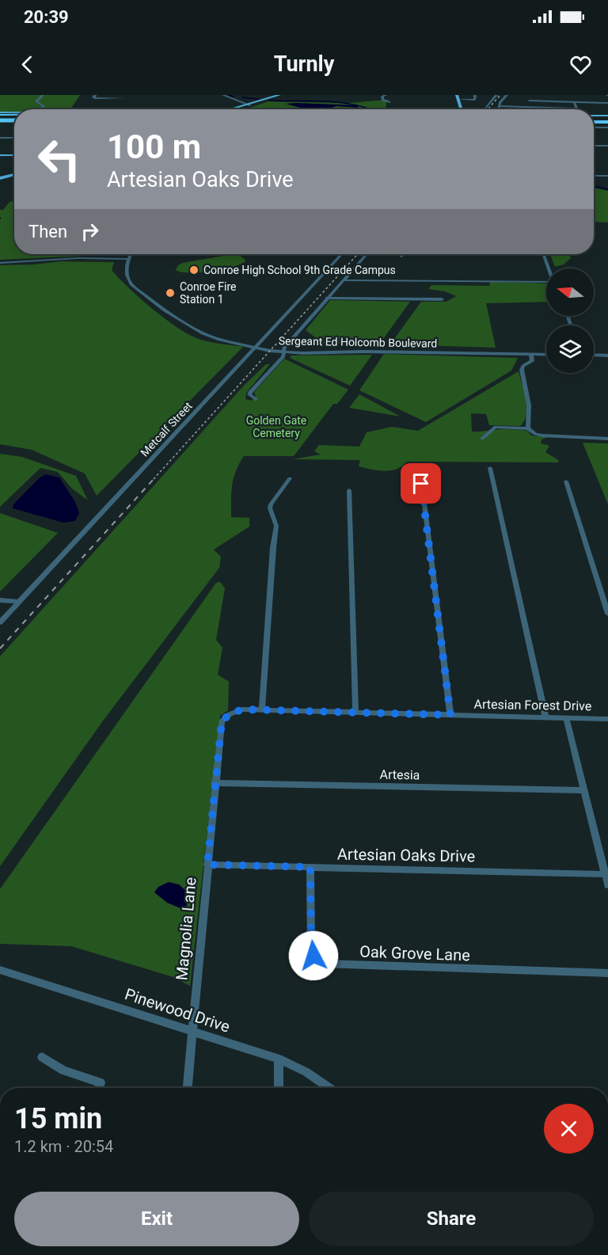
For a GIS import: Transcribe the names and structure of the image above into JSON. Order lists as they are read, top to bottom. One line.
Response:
{"streets":{"street":["Sergeant Ed Holcomb Boulevard","Metcalf Street","Artesian Forest Drive","Artesia","Artesian Oaks Drive","Magnolia Lane","Oak Grove Lane","Pinewood Drive"]},"crossings":[["Sergeant Ed Holcomb Boulevard","Metcalf Street"],["Artesian Forest Drive","Magnolia Lane"],["Artesia","Magnolia Lane"],["Artesian Oaks Drive","Magnolia Lane"],["Artesian Oaks Drive","Oak Grove Lane"],["Magnolia Lane","Pinewood Drive"]],"parks":["Golden Gate Cemetery"],"places":["Conroe High School 9th Grade Campus","Conroe Fire Station 1"],"north":"left","page":{"status":"20:39","header":"Turnly","turn":["100 m","Artesian Oaks Drive"],"then":"Then","heading":["15 min","1.2 km · 20:54"],"buttons":["Exit","Share"]}}
